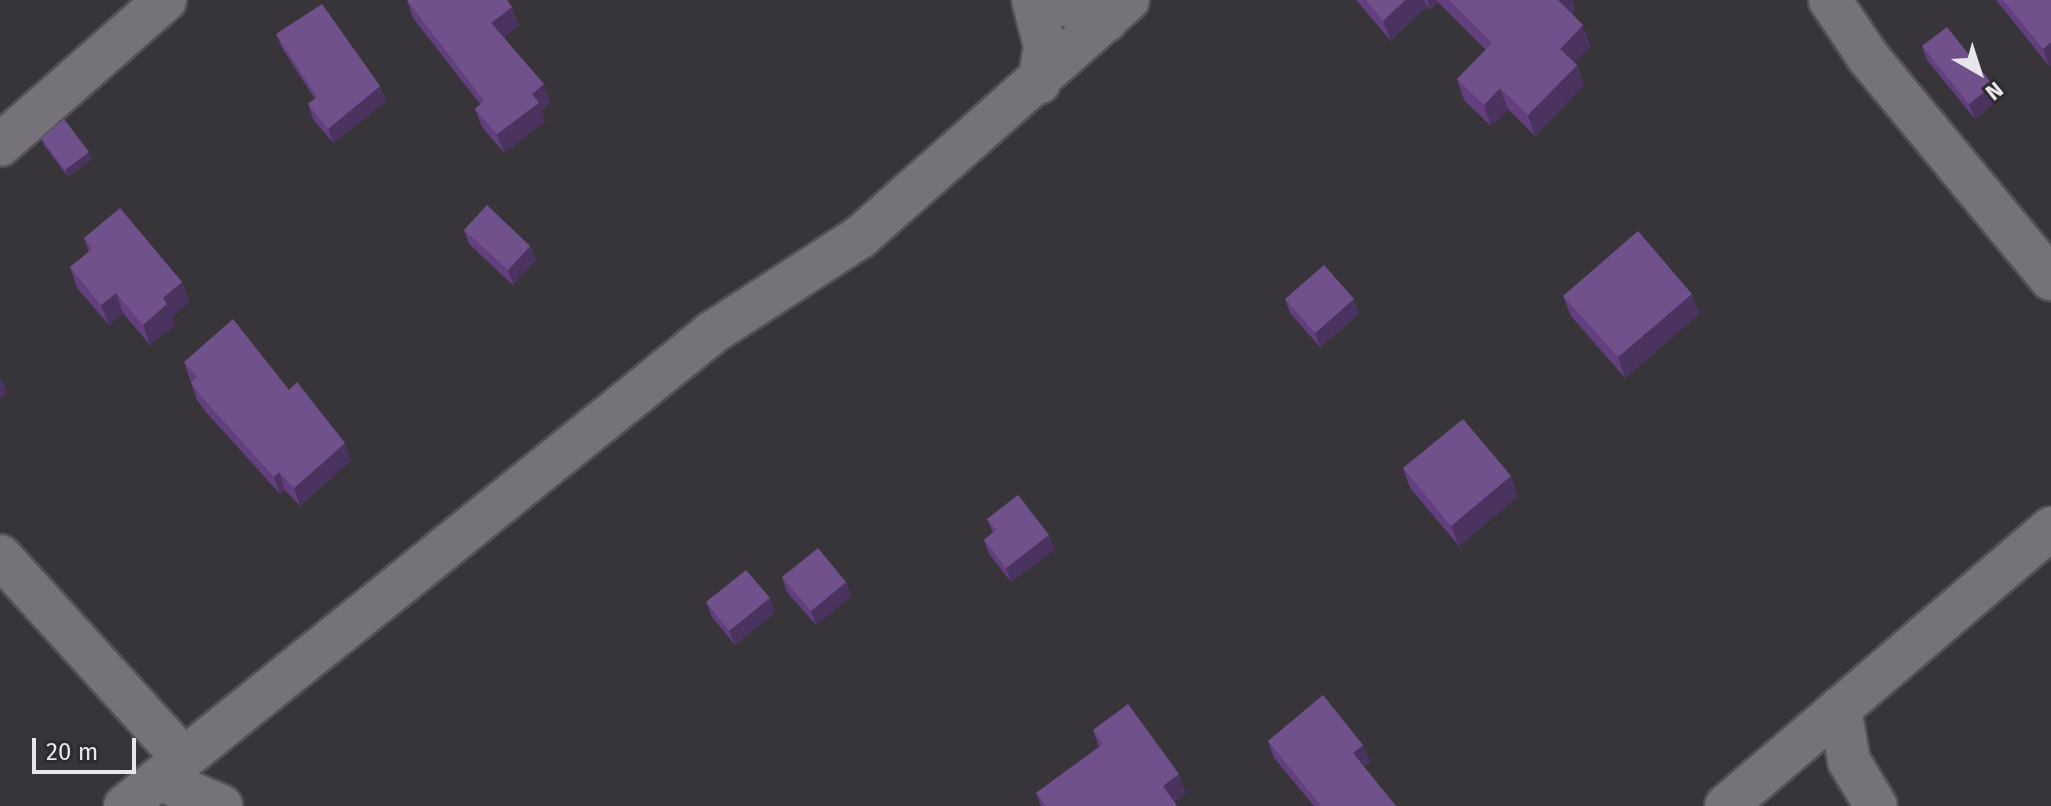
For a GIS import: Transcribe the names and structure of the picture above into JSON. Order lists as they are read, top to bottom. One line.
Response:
{"scale_bar":"20 m","north":"bottom right"}
